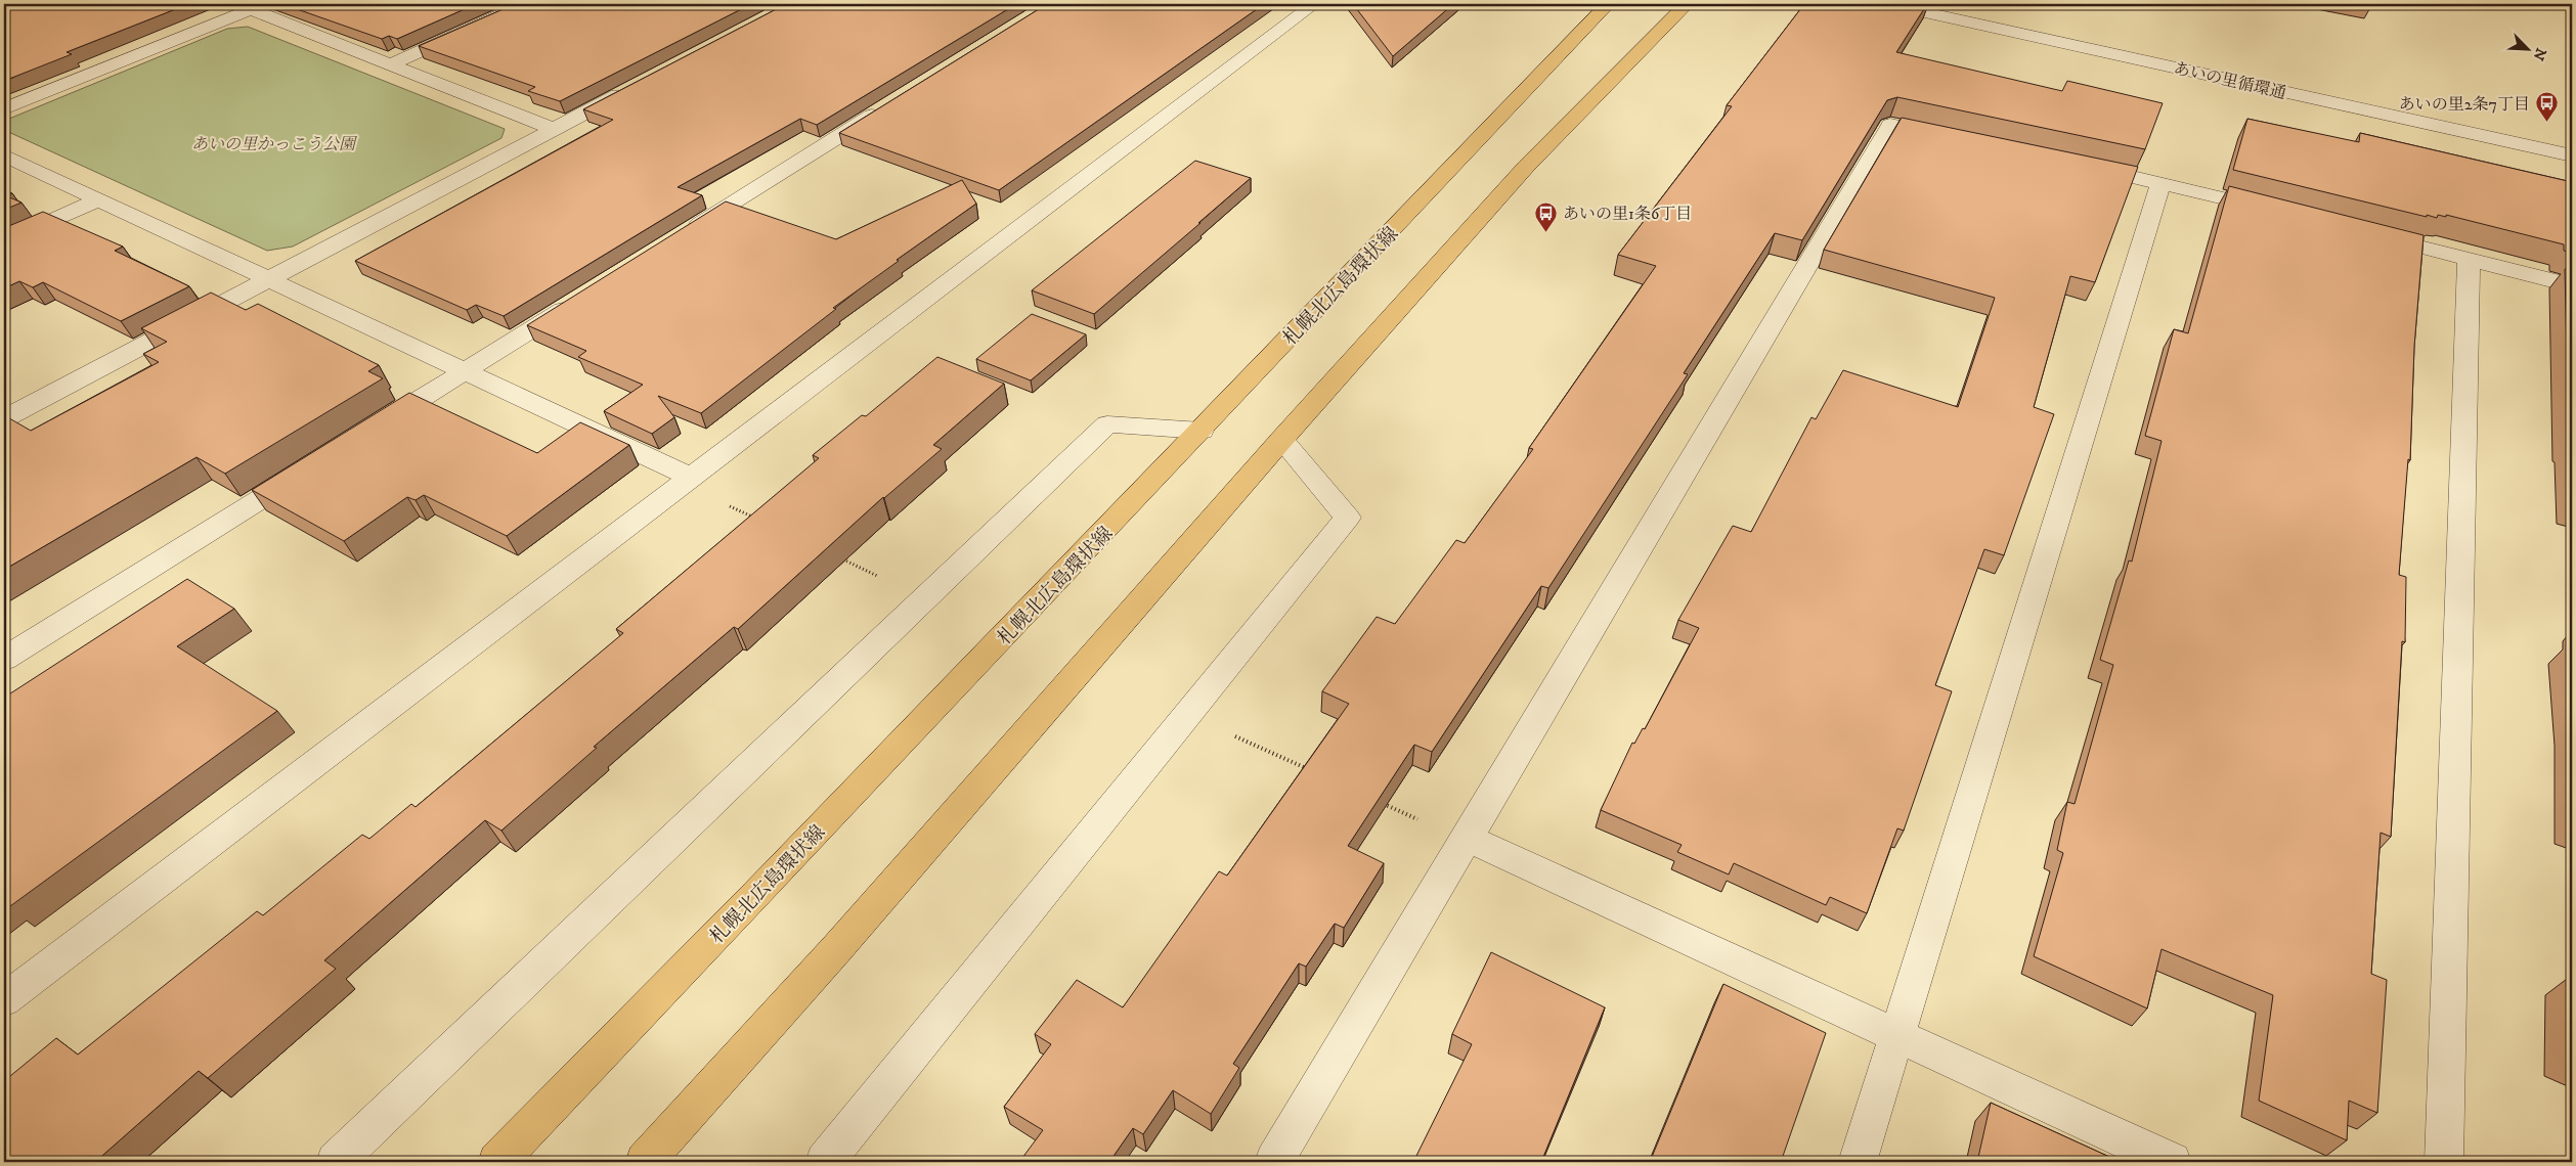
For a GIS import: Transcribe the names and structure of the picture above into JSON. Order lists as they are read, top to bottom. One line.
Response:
{"streets":{"main road":["札幌北広島環状線"],"street":["あいの里循環通"]},"parks":["あいの里かっこう公園"],"places":{"bus stop":["あいの里2条7丁目","あいの里1条6丁目"]},"north":"bottom right"}
